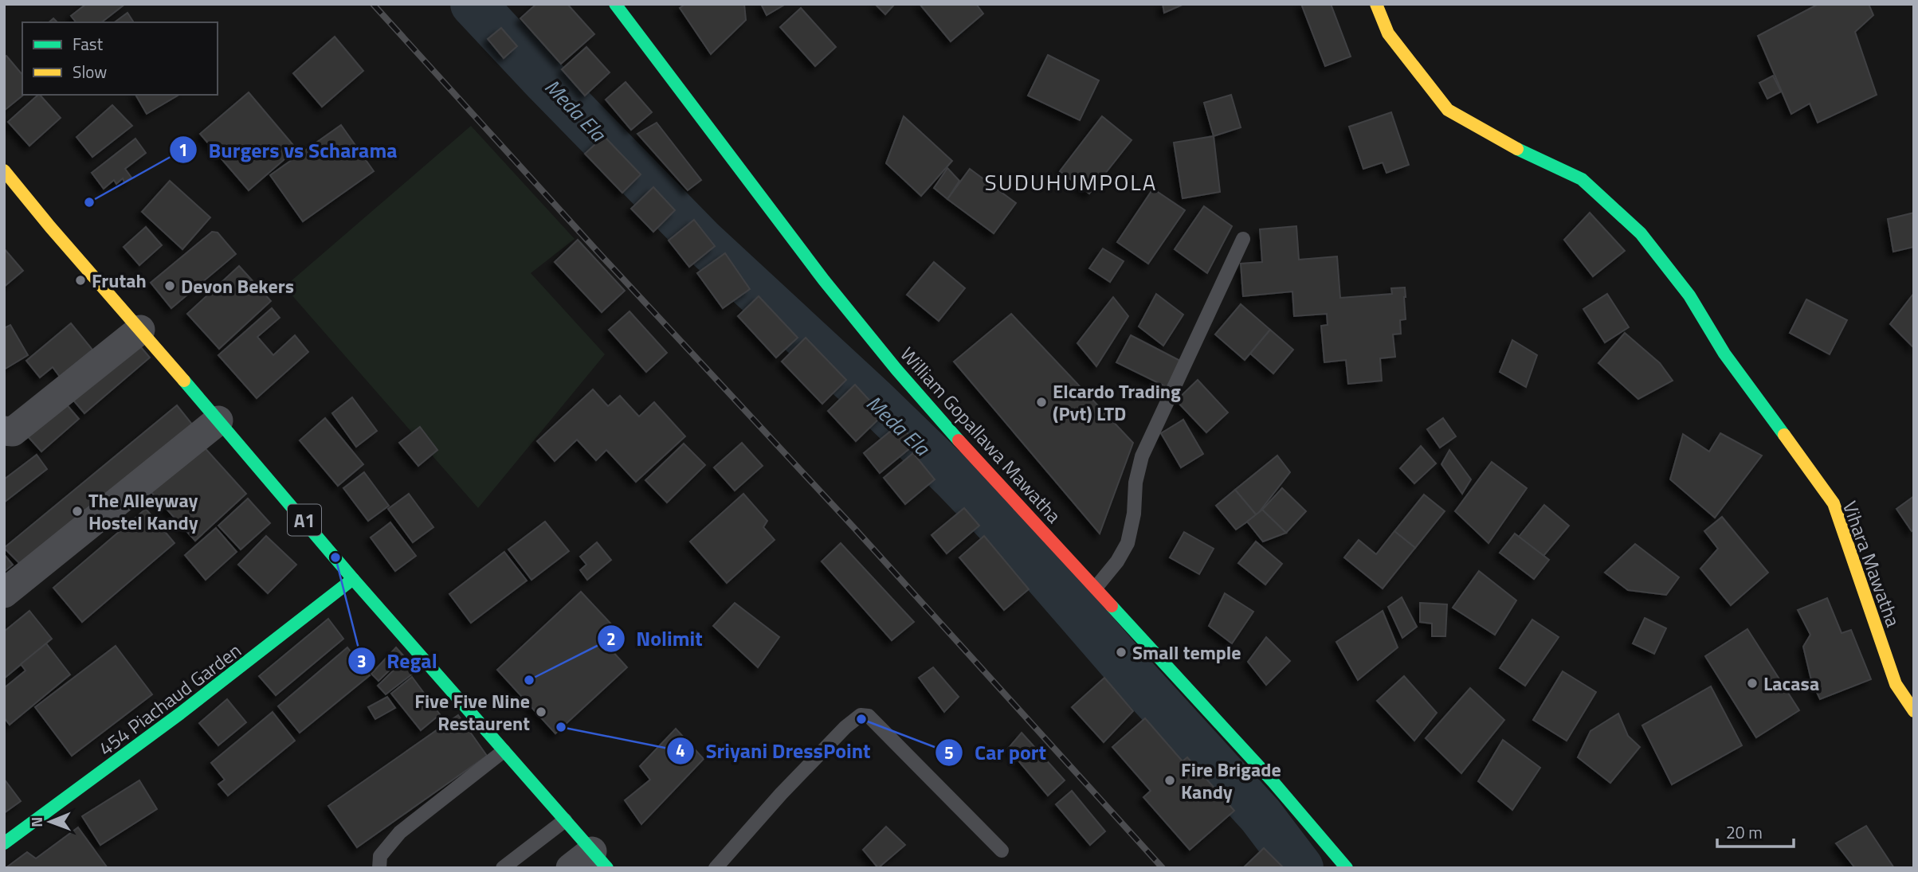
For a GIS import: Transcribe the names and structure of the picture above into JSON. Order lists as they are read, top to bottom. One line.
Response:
{"streets":{"main road":["William Gopallawa Mawatha","A1","Vihara Mawatha","454 Piachaud Garden"]},"crossings":[["A1","454 Piachaud Garden"]],"districts":["SUDUHUMPOLA"],"water":["Meda Ela"],"places":["Burgers vs Scharama","Frutah","Devon Bekers","Elcardo Trading (Pvt) LTD","The Alleyway Hostel Kandy","Regal","Small temple","Nolimit","Lacasa","Five Five Nine Restaurent","Car port","Sriyani DressPoint","Fire Brigade Kandy"],"legend":["Fast","Slow"],"scale_bar":"20 m","north":"left"}
